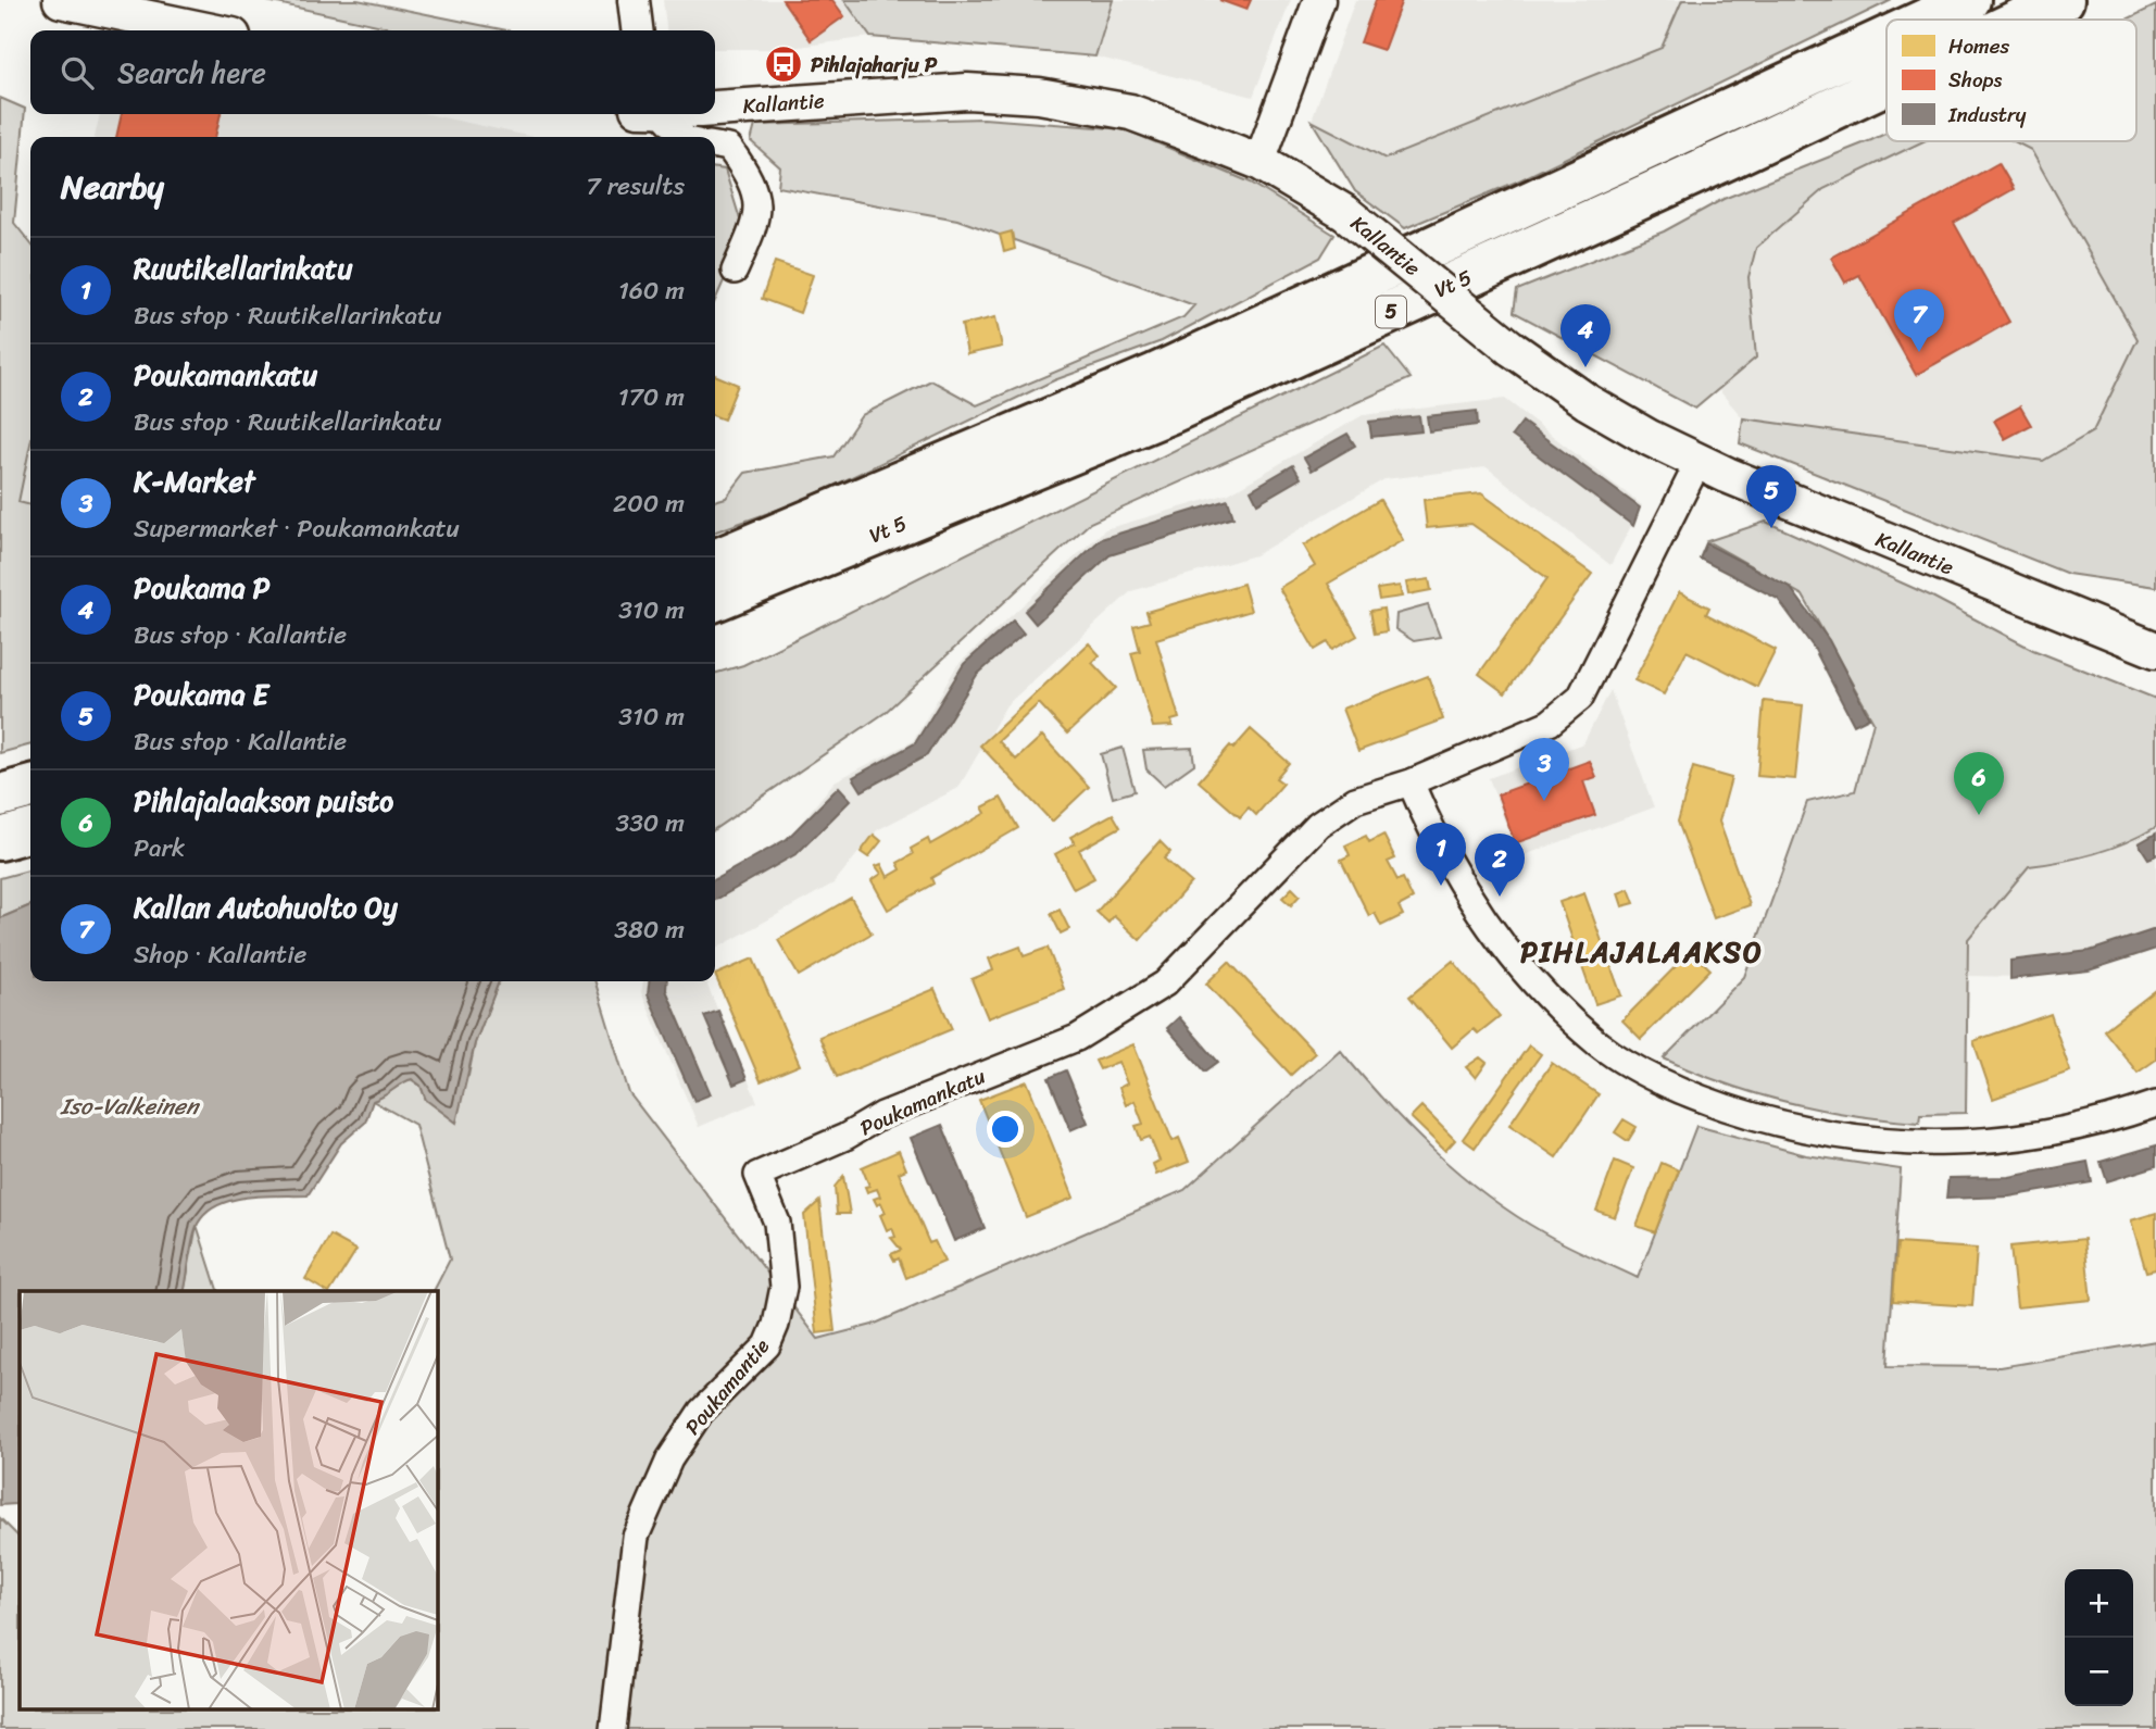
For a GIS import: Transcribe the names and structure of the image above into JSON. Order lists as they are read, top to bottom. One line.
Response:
{"streets":{"highway":["Vt 5","5"],"main road":["Kallantie"],"street":["Poukamankatu","Poukamantie"]},"crossings":[["Kallantie","Poukamankatu"],["Poukamankatu","Poukamantie"]],"districts":["PIHLAJALAAKSO"],"water":["Iso-Valkeinen"],"places":{"bus stop":["Pihlajaharju P"]},"legend":["Homes","Shops","Industry"],"page":{"search":"Search here","heading":["Nearby","7 results"],"list":[{"mark":"1","name":"Ruutikellarinkatu","note":"Bus stop · Ruutikellarinkatu","value":"160 m"},{"mark":"2","name":"Poukamankatu","note":"Bus stop · Ruutikellarinkatu","value":"170 m"},{"mark":"3","name":"K-Market","note":"Supermarket · Poukamankatu","value":"200 m"},{"mark":"4","name":"Poukama P","note":"Bus stop · Kallantie","value":"310 m"},{"mark":"5","name":"Poukama E","note":"Bus stop · Kallantie","value":"310 m"},{"mark":"6","name":"Pihlajalaakson puisto","note":"Park","value":"330 m"},{"mark":"7","name":"Kallan Autohuolto Oy","note":"Shop · Kallantie","value":"380 m"}],"pins":["7","4","5","3","6","1","2"],"map_buttons":["+","−"]}}
